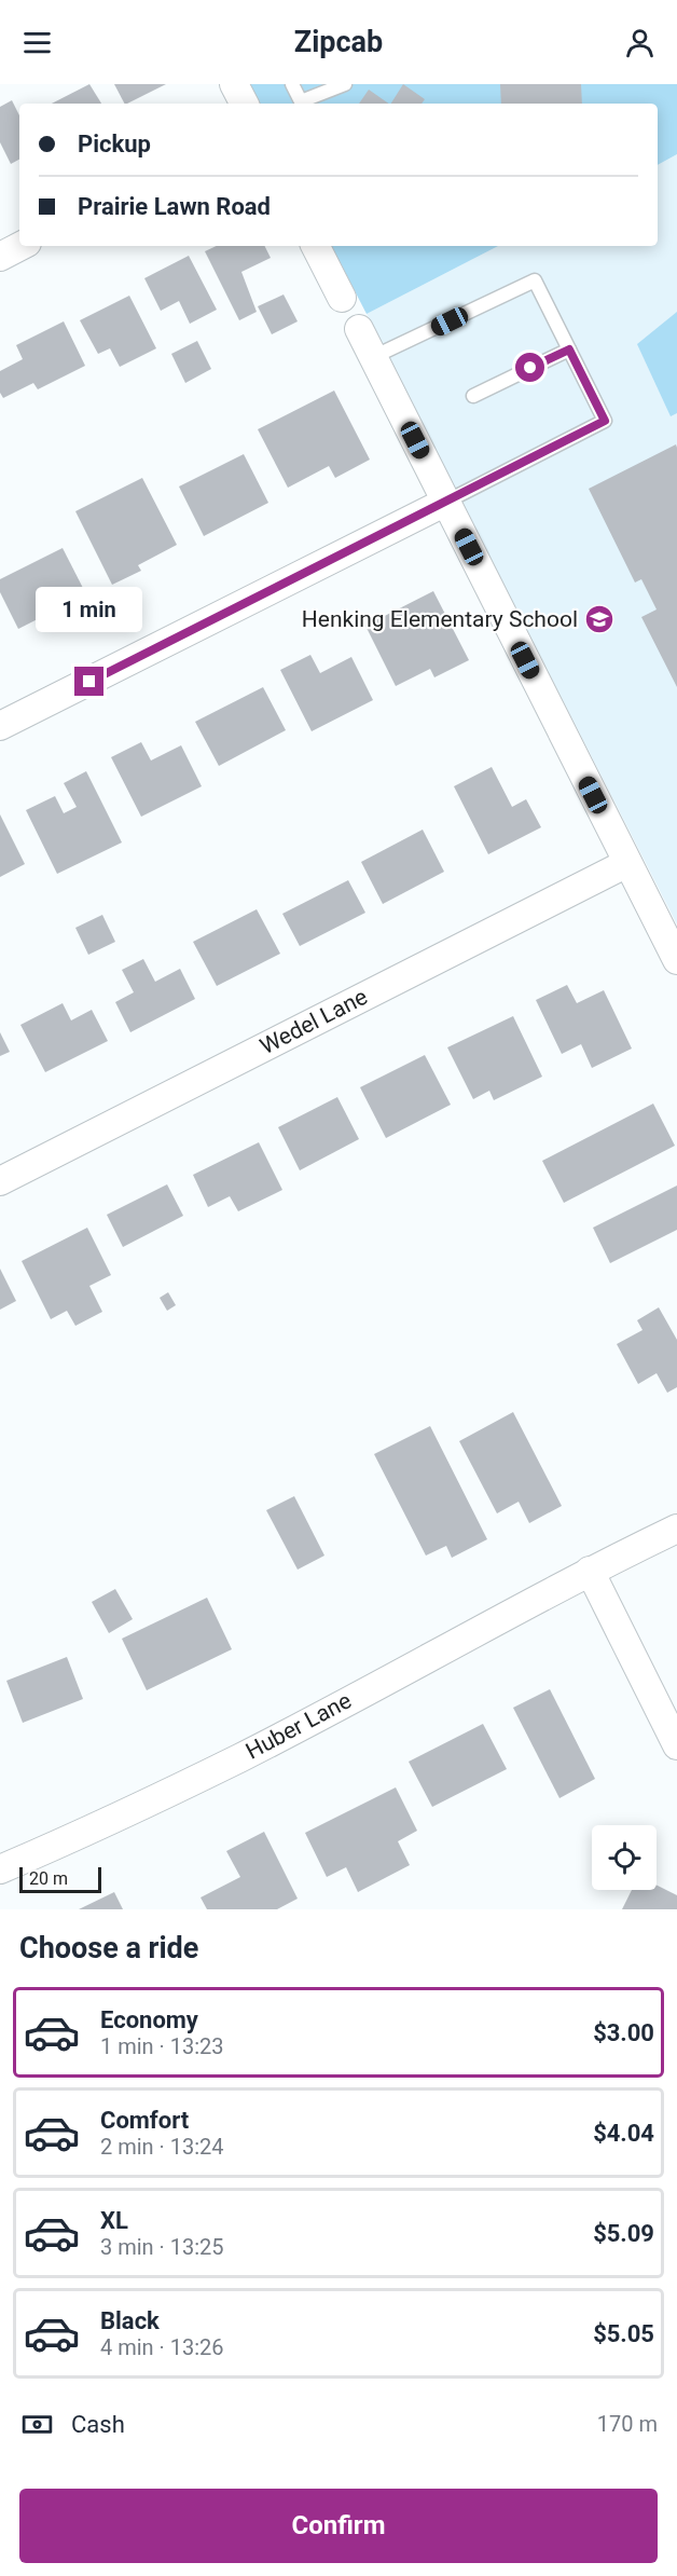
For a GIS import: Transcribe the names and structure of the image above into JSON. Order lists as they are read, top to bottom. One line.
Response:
{"streets":{"street":["Wedel Lane","Huber Lane"]},"places":{"school or university":["Henking Elementary School"]},"scale_bar":"20 m","page":{"header":"Zipcab","banner":["Pickup","Prairie Lawn Road"],"bubble":"1 min","scale":"20 m","heading":"Choose a ride","list":[{"name":"Economy","note":"1 min · 13:23","value":"$3.00"},{"name":"Comfort","note":"2 min · 13:24","value":"$4.04"},{"name":"XL","note":"3 min · 13:25","value":"$5.09"},{"name":"Black","note":"4 min · 13:26","value":"$5.05"}],"pay":["Cash","170 m"],"buttons":"Confirm"}}
